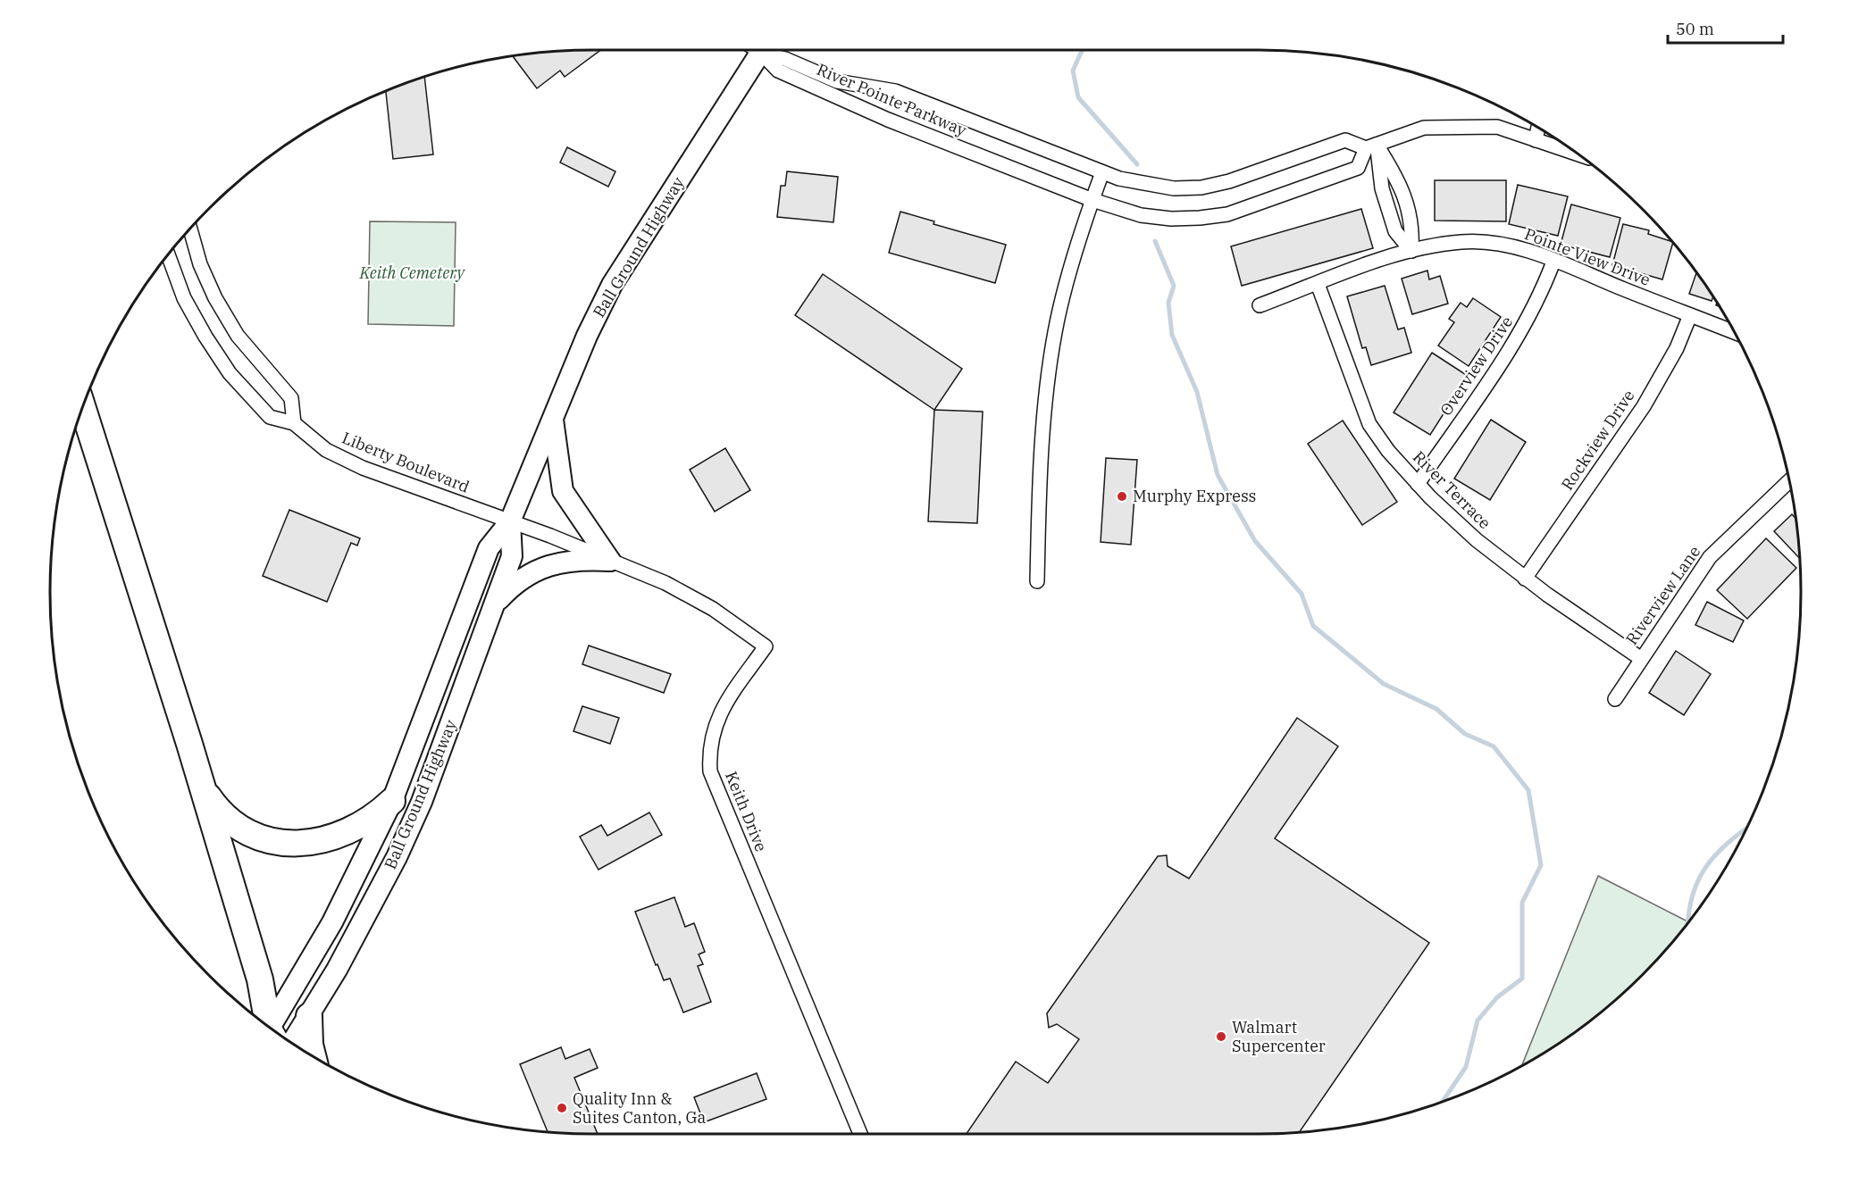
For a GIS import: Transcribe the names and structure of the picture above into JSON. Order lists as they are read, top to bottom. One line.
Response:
{"streets":{"main road":["Ball Ground Highway"],"street":["River Pointe Parkway","Pointe View Drive","Overview Drive","Rockview Drive","Liberty Boulevard","River Terrace","Riverview Lane","Keith Drive"]},"crossings":[["Ball Ground Highway","Liberty Boulevard"],["Ball Ground Highway","Keith Drive"],["Pointe View Drive","Overview Drive"],["Pointe View Drive","Rockview Drive"],["Pointe View Drive","River Terrace"],["Overview Drive","River Terrace"],["Rockview Drive","River Terrace"],["Liberty Boulevard","Keith Drive"],["River Terrace","Riverview Lane"]],"parks":["Keith Cemetery"],"places":["Murphy Express","Walmart Supercenter","Quality Inn & Suites Canton, Ga"],"scale_bar":"50 m"}
